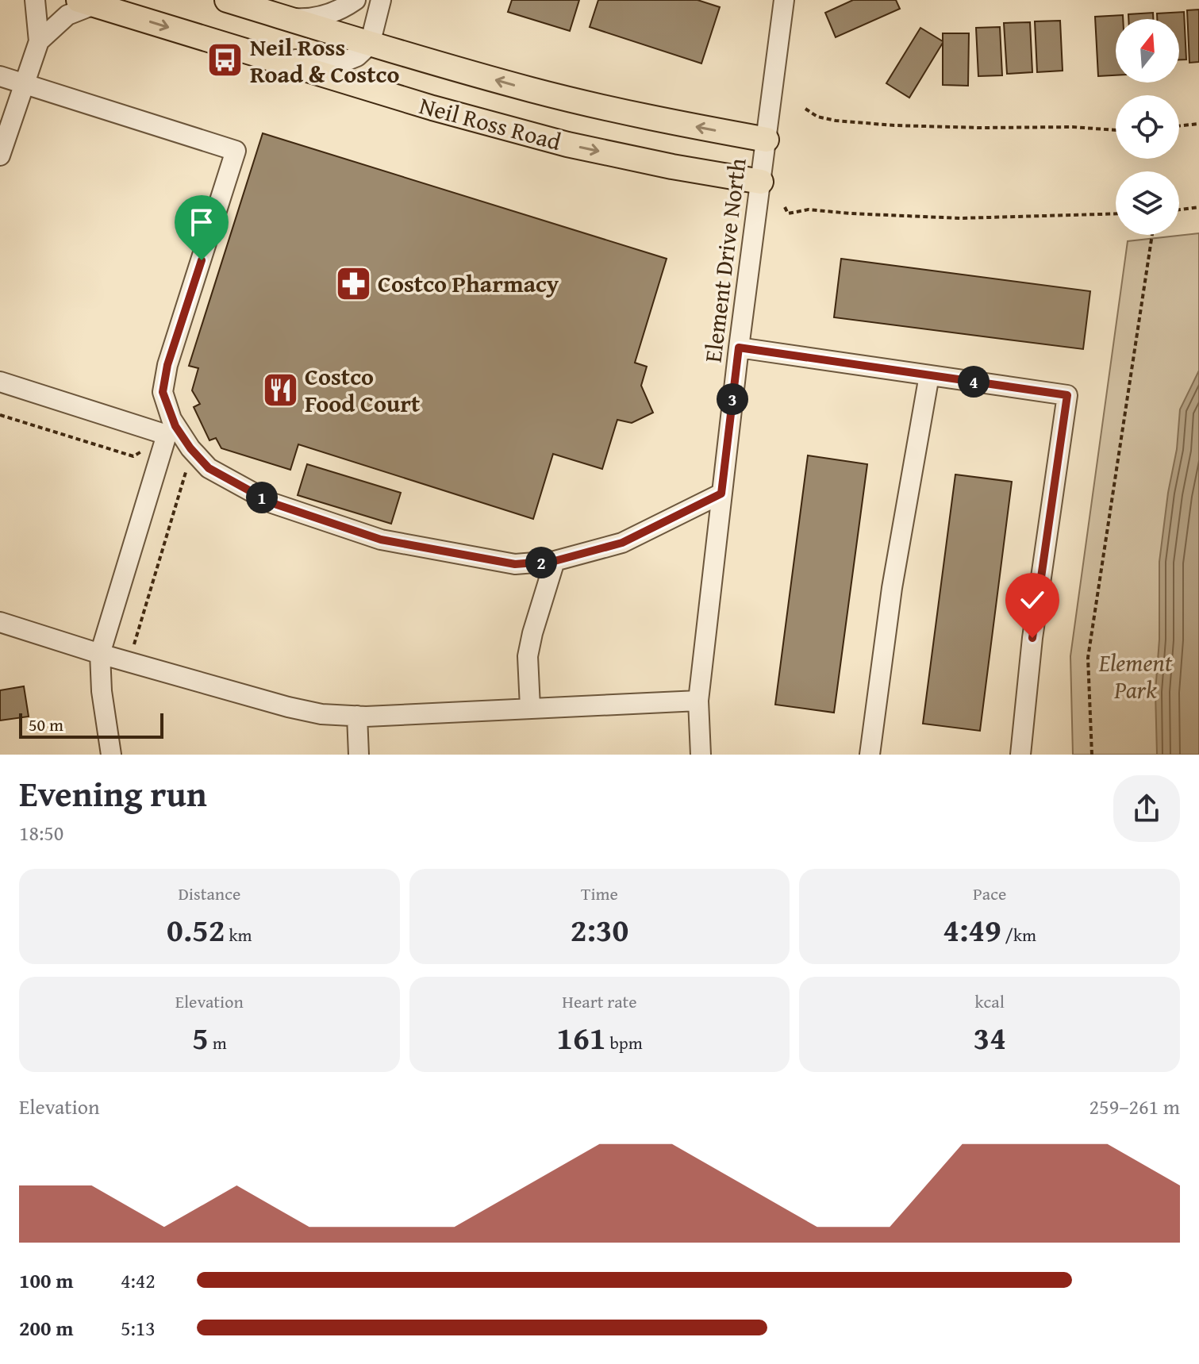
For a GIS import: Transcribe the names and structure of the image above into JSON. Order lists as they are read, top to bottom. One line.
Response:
{"streets":{"main road":["Neil Ross Road"],"street":["Element Drive North"]},"crossings":[["Neil Ross Road","Element Drive North"]],"parks":["Element Park"],"places":{"bus stop":["Neil Ross Road & Costco"],"pharmacy":["Costco Pharmacy"],"restaurant":["Costco Food Court"]},"scale_bar":"50 m","north":"top","page":{"pins":["4","3","1","2"],"scale":"50 m","heading":["Evening run","18:50"],"stats":[["Distance","0.52 km"],["Time","2:30"],["Pace","4:49 /km"],["Elevation","5 m"],["Heart rate","161 bpm"],["kcal","34"]],"chart":["Elevation","259–261 m"],"list":[{"name":"100 m","note":"4:42"},{"name":"200 m","note":"5:13"}]}}
